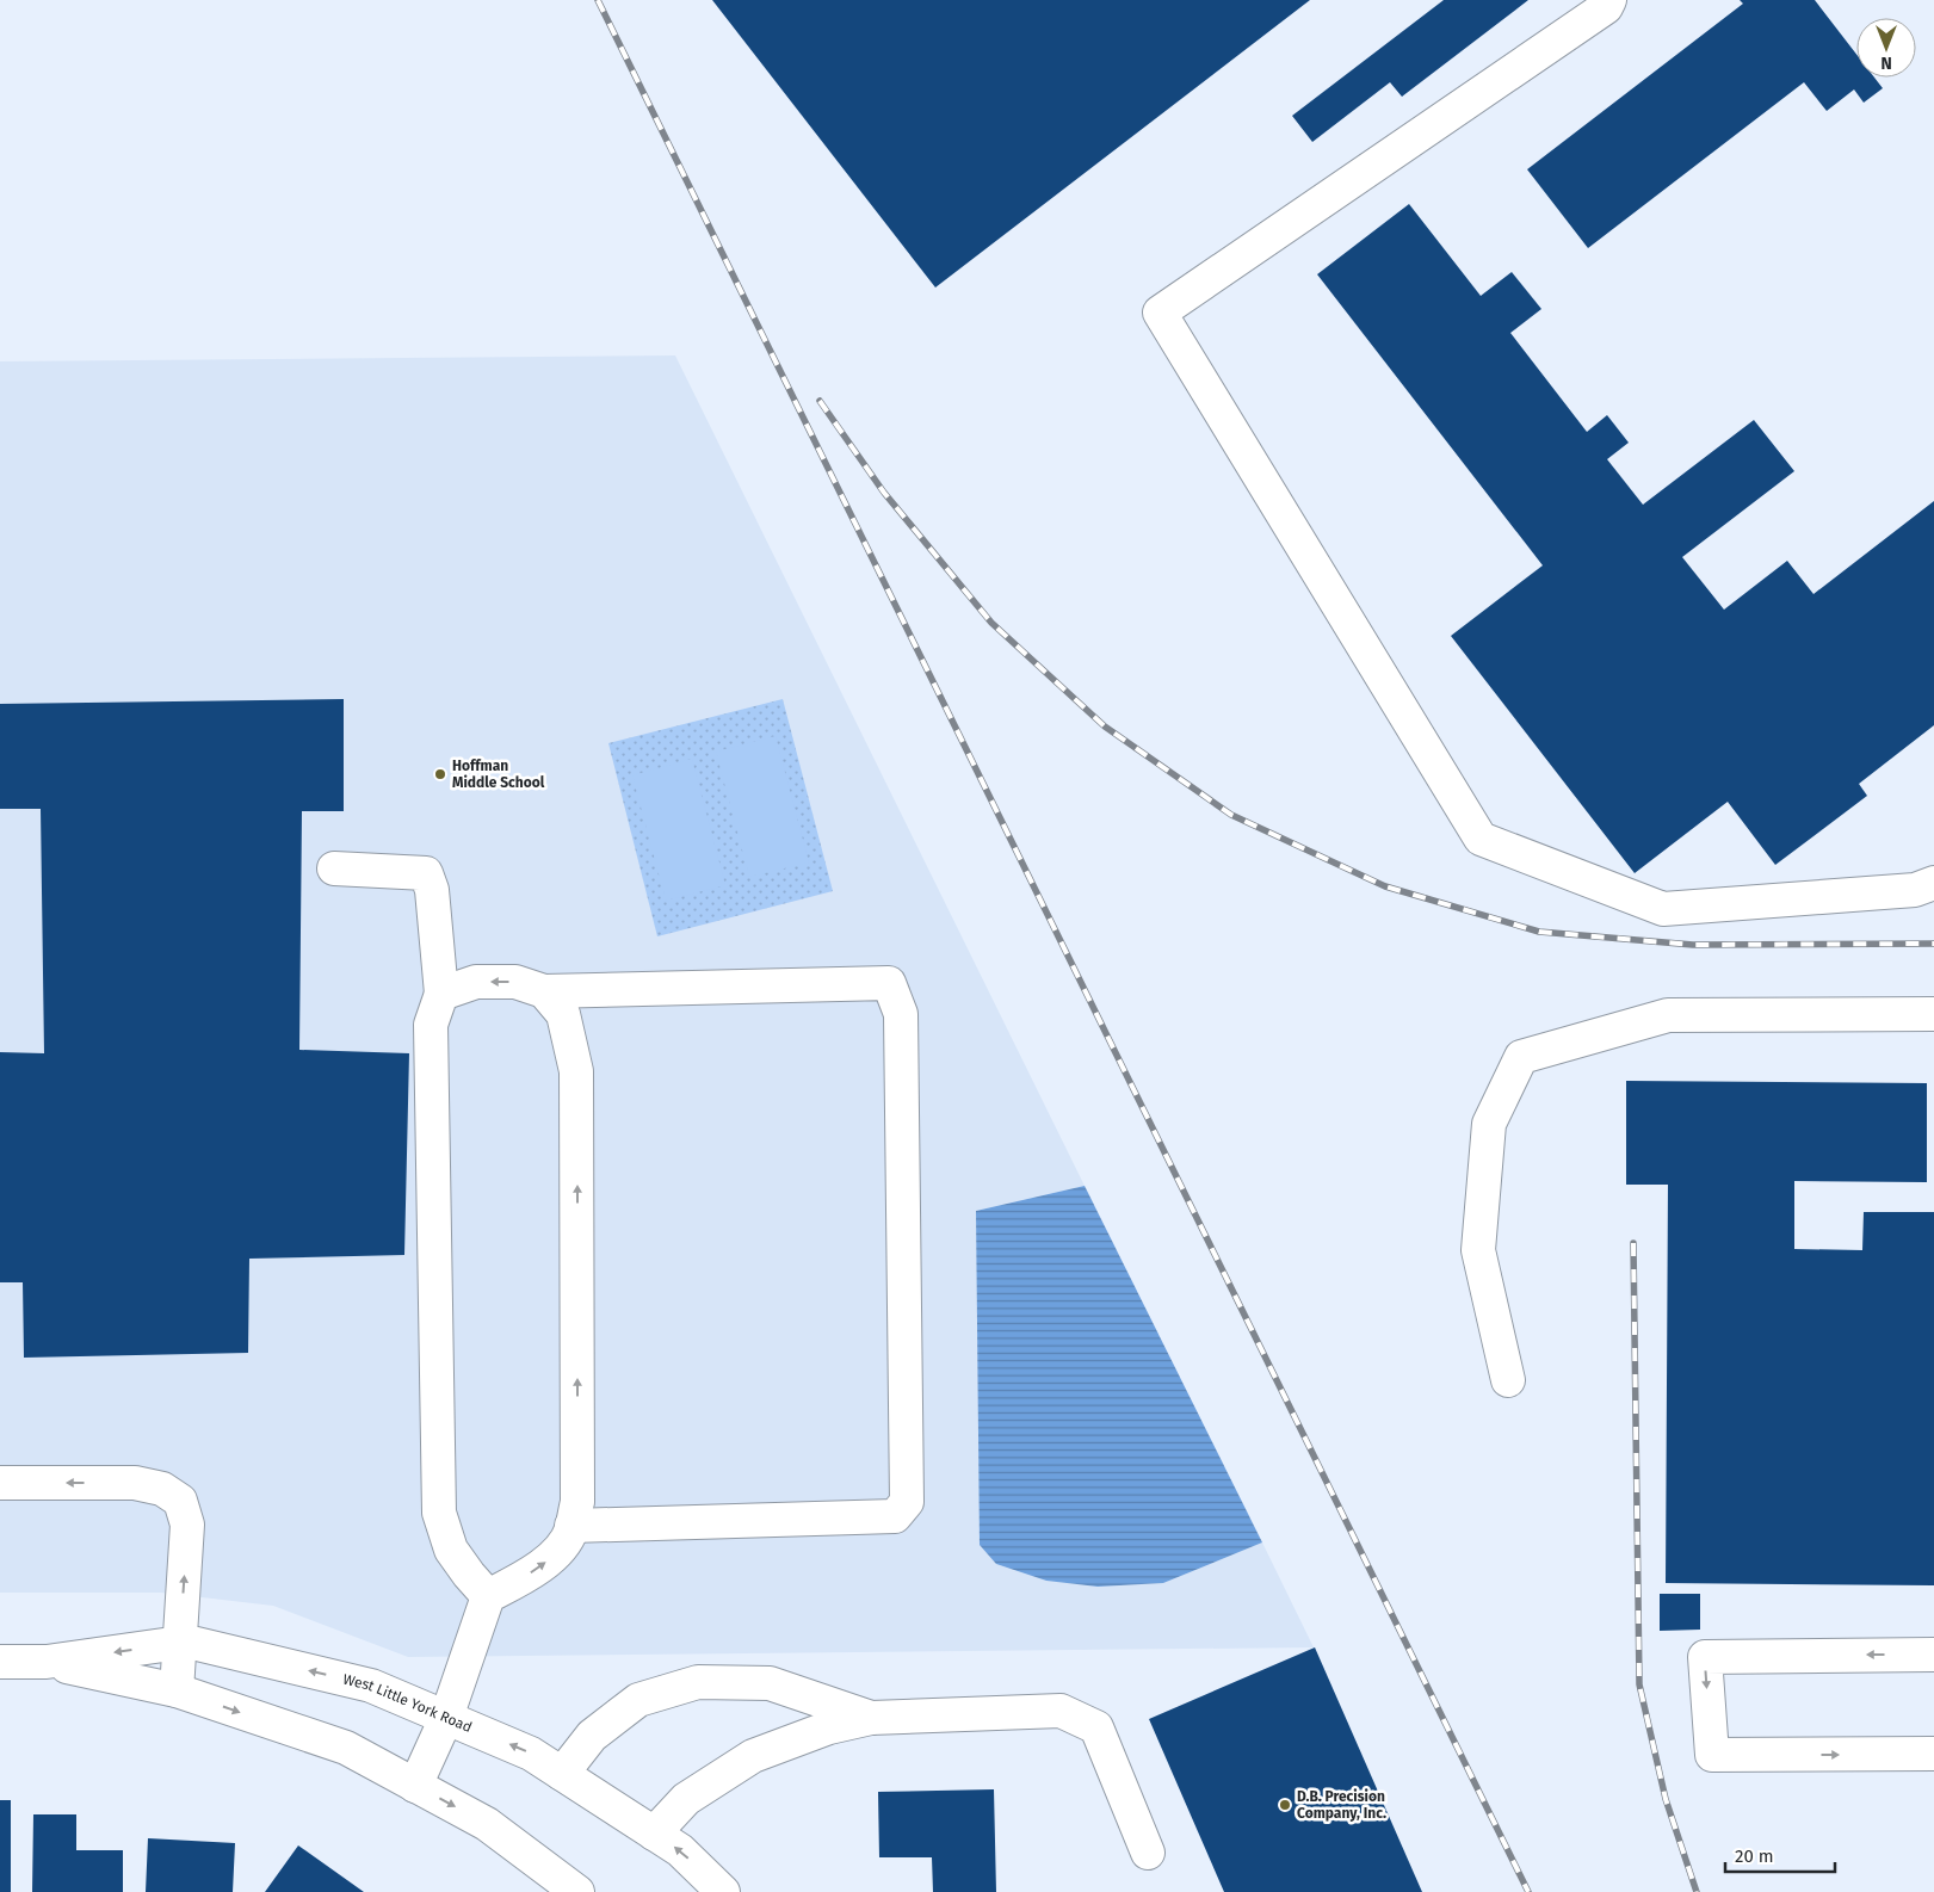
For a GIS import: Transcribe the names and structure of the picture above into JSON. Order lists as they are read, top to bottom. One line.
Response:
{"streets":{"street":["West Little York Road"]},"places":["Hoffman Middle School","D.B. Precision Company, Inc."],"scale_bar":"20 m","north":"bottom"}
